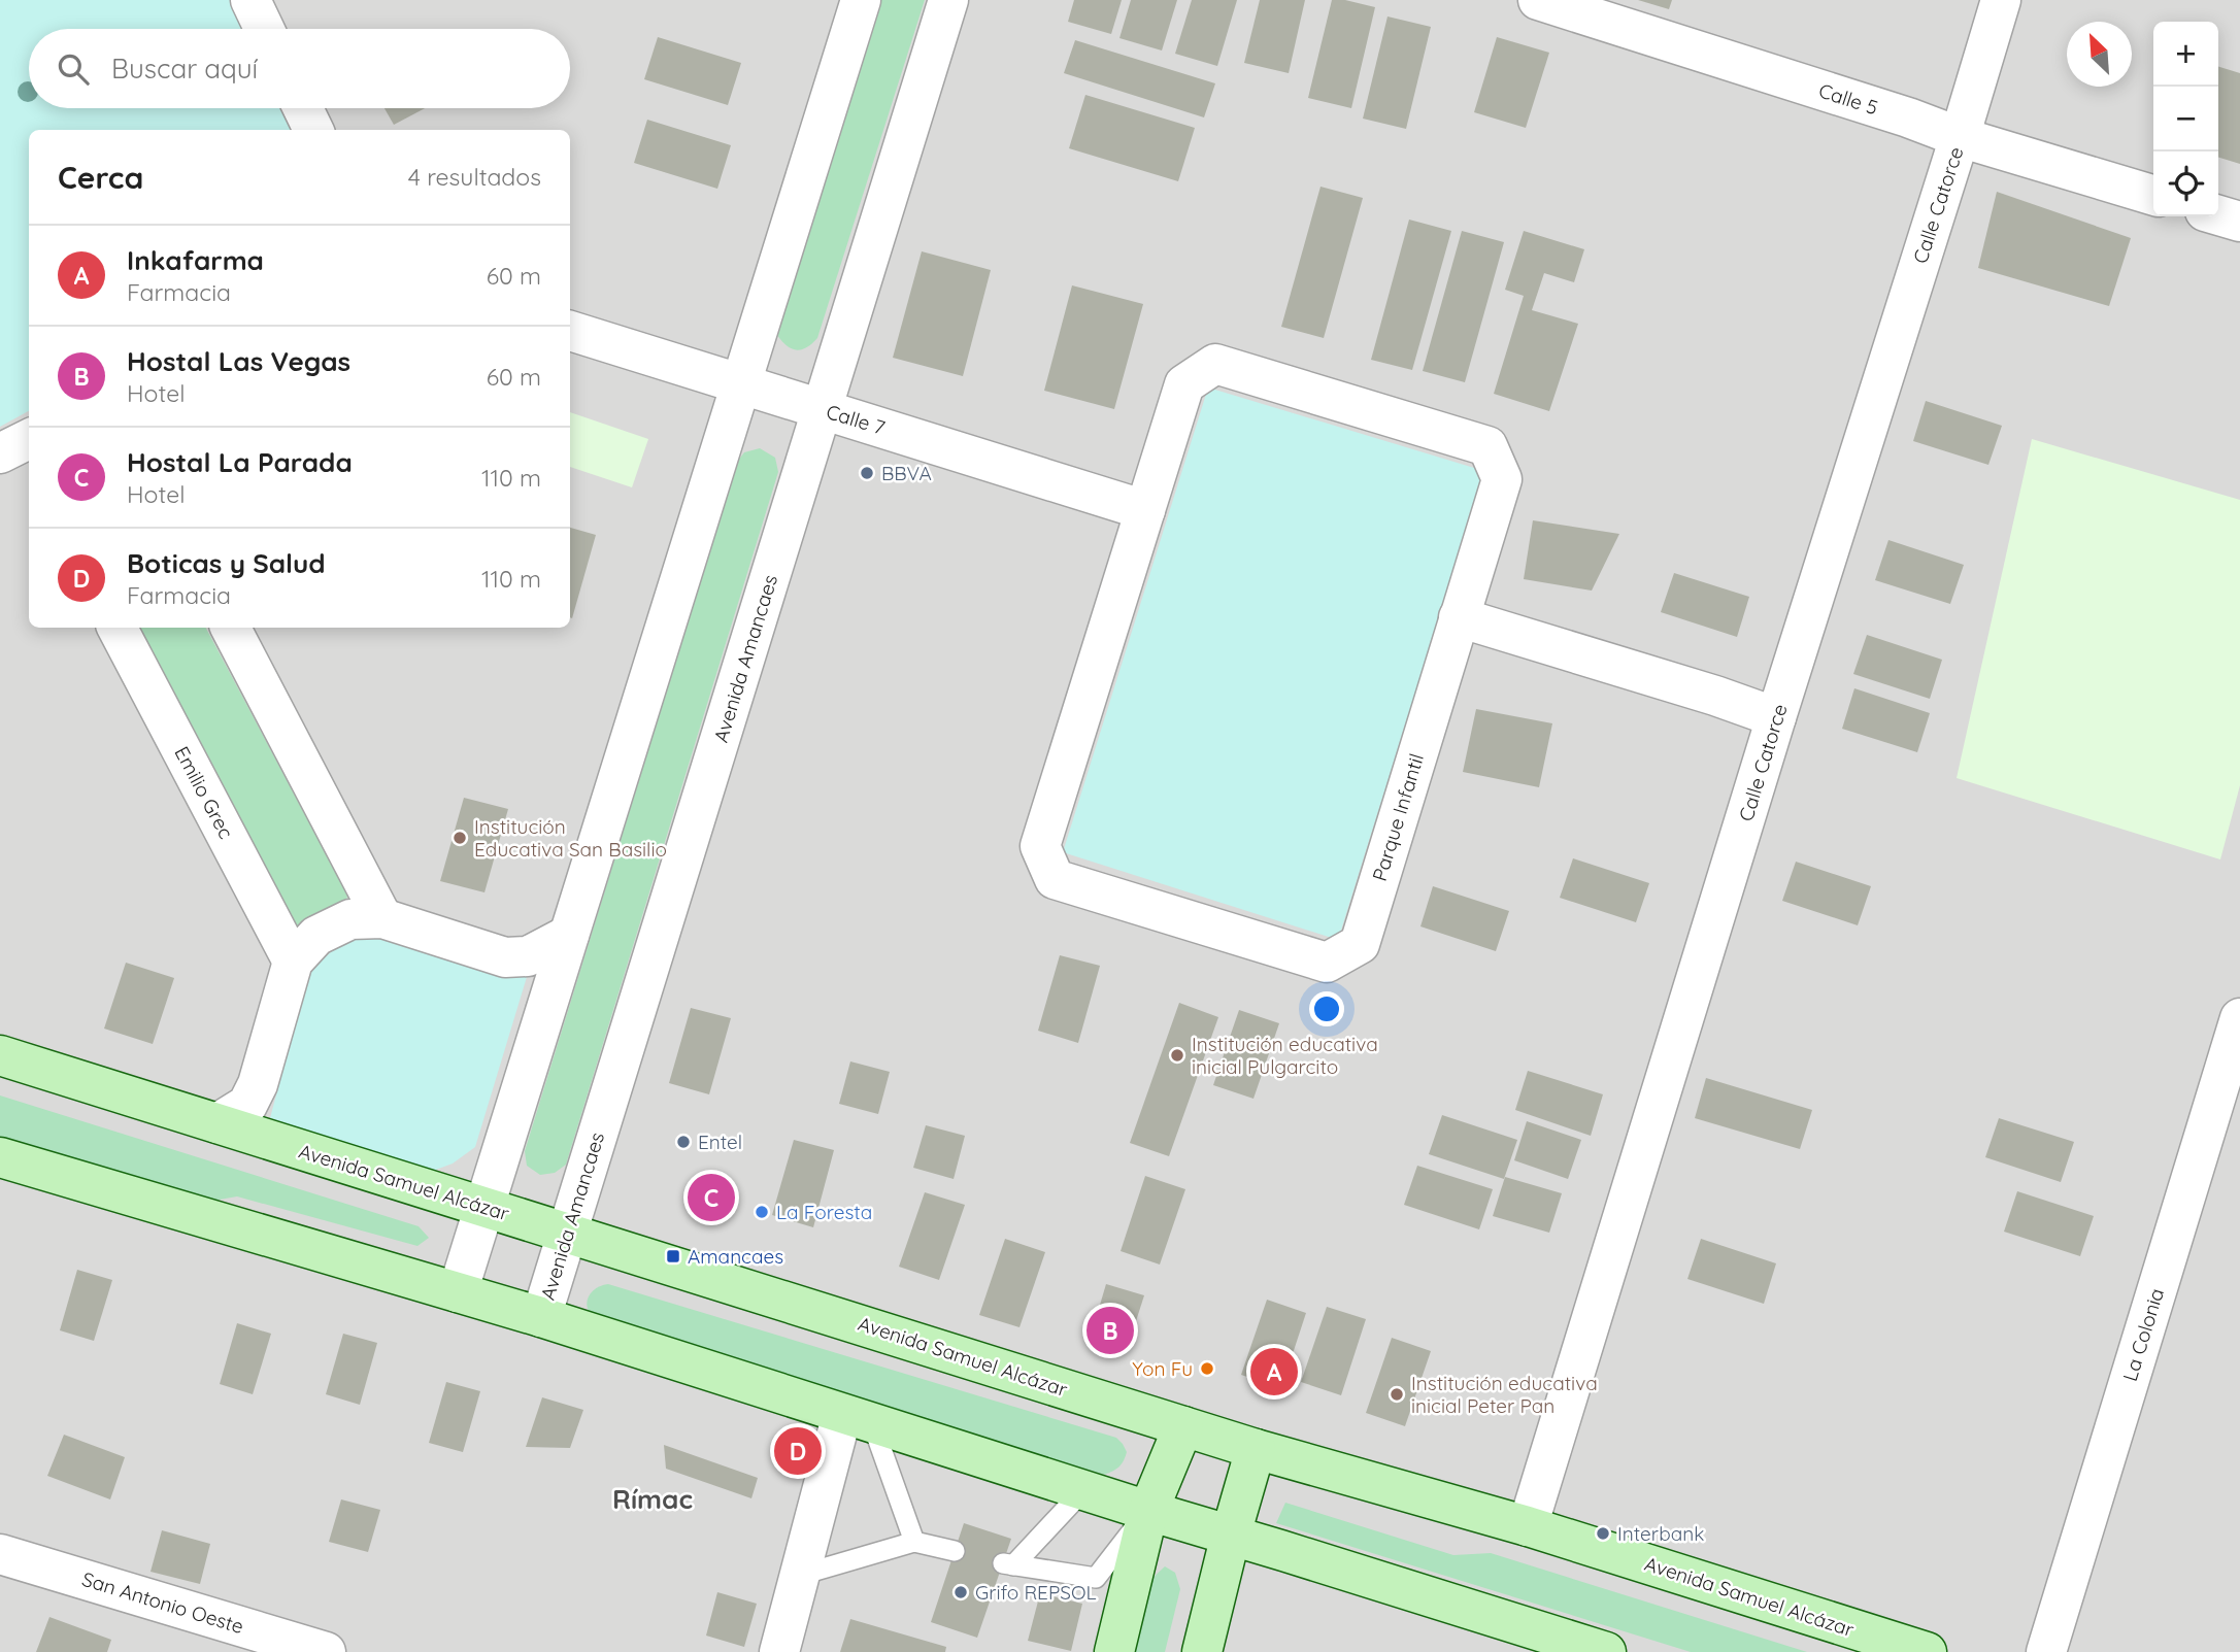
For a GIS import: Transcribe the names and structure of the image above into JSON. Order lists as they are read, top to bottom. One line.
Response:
{"streets":{"main road":["Avenida Samuel Alcázar"],"street":["Calle 5","Calle Catorce","Calle 7","Avenida Amancaes","Emilio Grec","Parque Infantil","La Colonia","San Antonio Oeste"]},"crossings":[["Calle 5","Calle Catorce"],["Calle Catorce","Avenida Samuel Alcázar"],["Calle 7","Avenida Amancaes"],["Calle 7","Parque Infantil"],["Avenida Amancaes","Avenida Samuel Alcázar"]],"districts":["Rímac"],"places":{"other":["BBVA","Institución Educativa San Basilio","Institución educativa inicial Pulgarcito","Entel","La Foresta","Yon Fu","Institución educativa inicial Peter Pan","Interbank","Grifo REPSOL"],"transit":["Amancaes"]},"north":"top left","page":{"map_buttons":["+","−"],"search":"Buscar aquí","heading":["Cerca","4 resultados"],"list":[{"mark":"A","name":"Inkafarma","note":"Farmacia","value":"60 m"},{"mark":"B","name":"Hostal Las Vegas","note":"Hotel","value":"60 m"},{"mark":"C","name":"Hostal La Parada","note":"Hotel","value":"110 m"},{"mark":"D","name":"Boticas y Salud","note":"Farmacia","value":"110 m"}],"pins":["C","B","A","D"]}}
